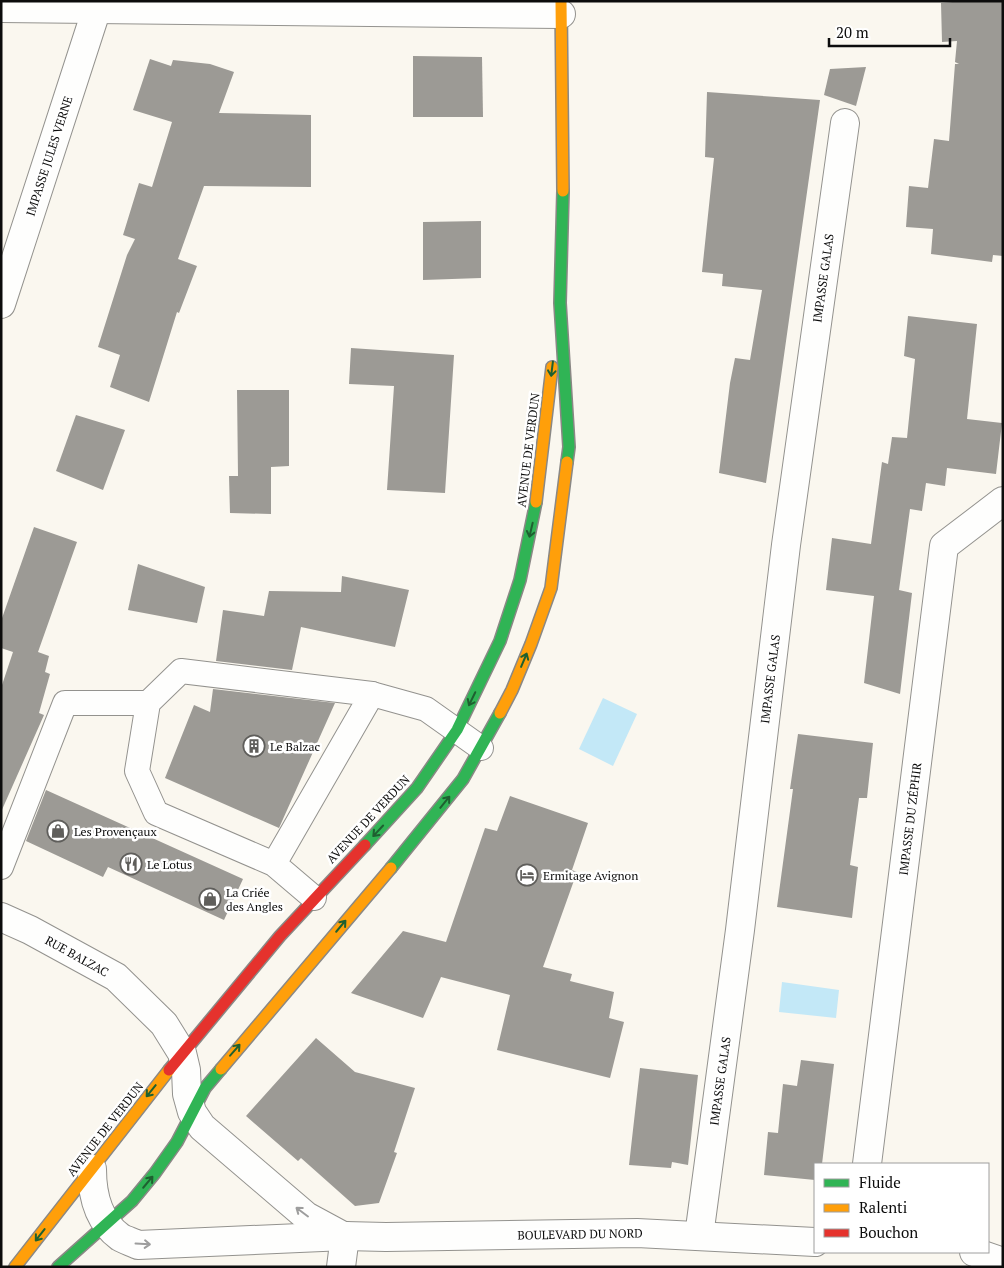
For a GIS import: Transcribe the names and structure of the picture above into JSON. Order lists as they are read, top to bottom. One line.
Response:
{"streets":{"main road":["AVENUE DE VERDUN"],"street":["IMPASSE JULES VERNE","IMPASSE GALAS","IMPASSE DU ZÉPHIR","RUE BALZAC","BOULEVARD DU NORD"]},"crossings":[["IMPASSE GALAS","BOULEVARD DU NORD"],["AVENUE DE VERDUN","RUE BALZAC"],["AVENUE DE VERDUN","BOULEVARD DU NORD"],["RUE BALZAC","BOULEVARD DU NORD"]],"places":{"building":["Le Balzac"],"shop":["Les Provençaux","La Criée des Angles"],"restaurant":["Le Lotus"],"hotel":["Ermitage Avignon"]},"legend":["Fluide","Ralenti","Bouchon"],"scale_bar":"20 m"}
